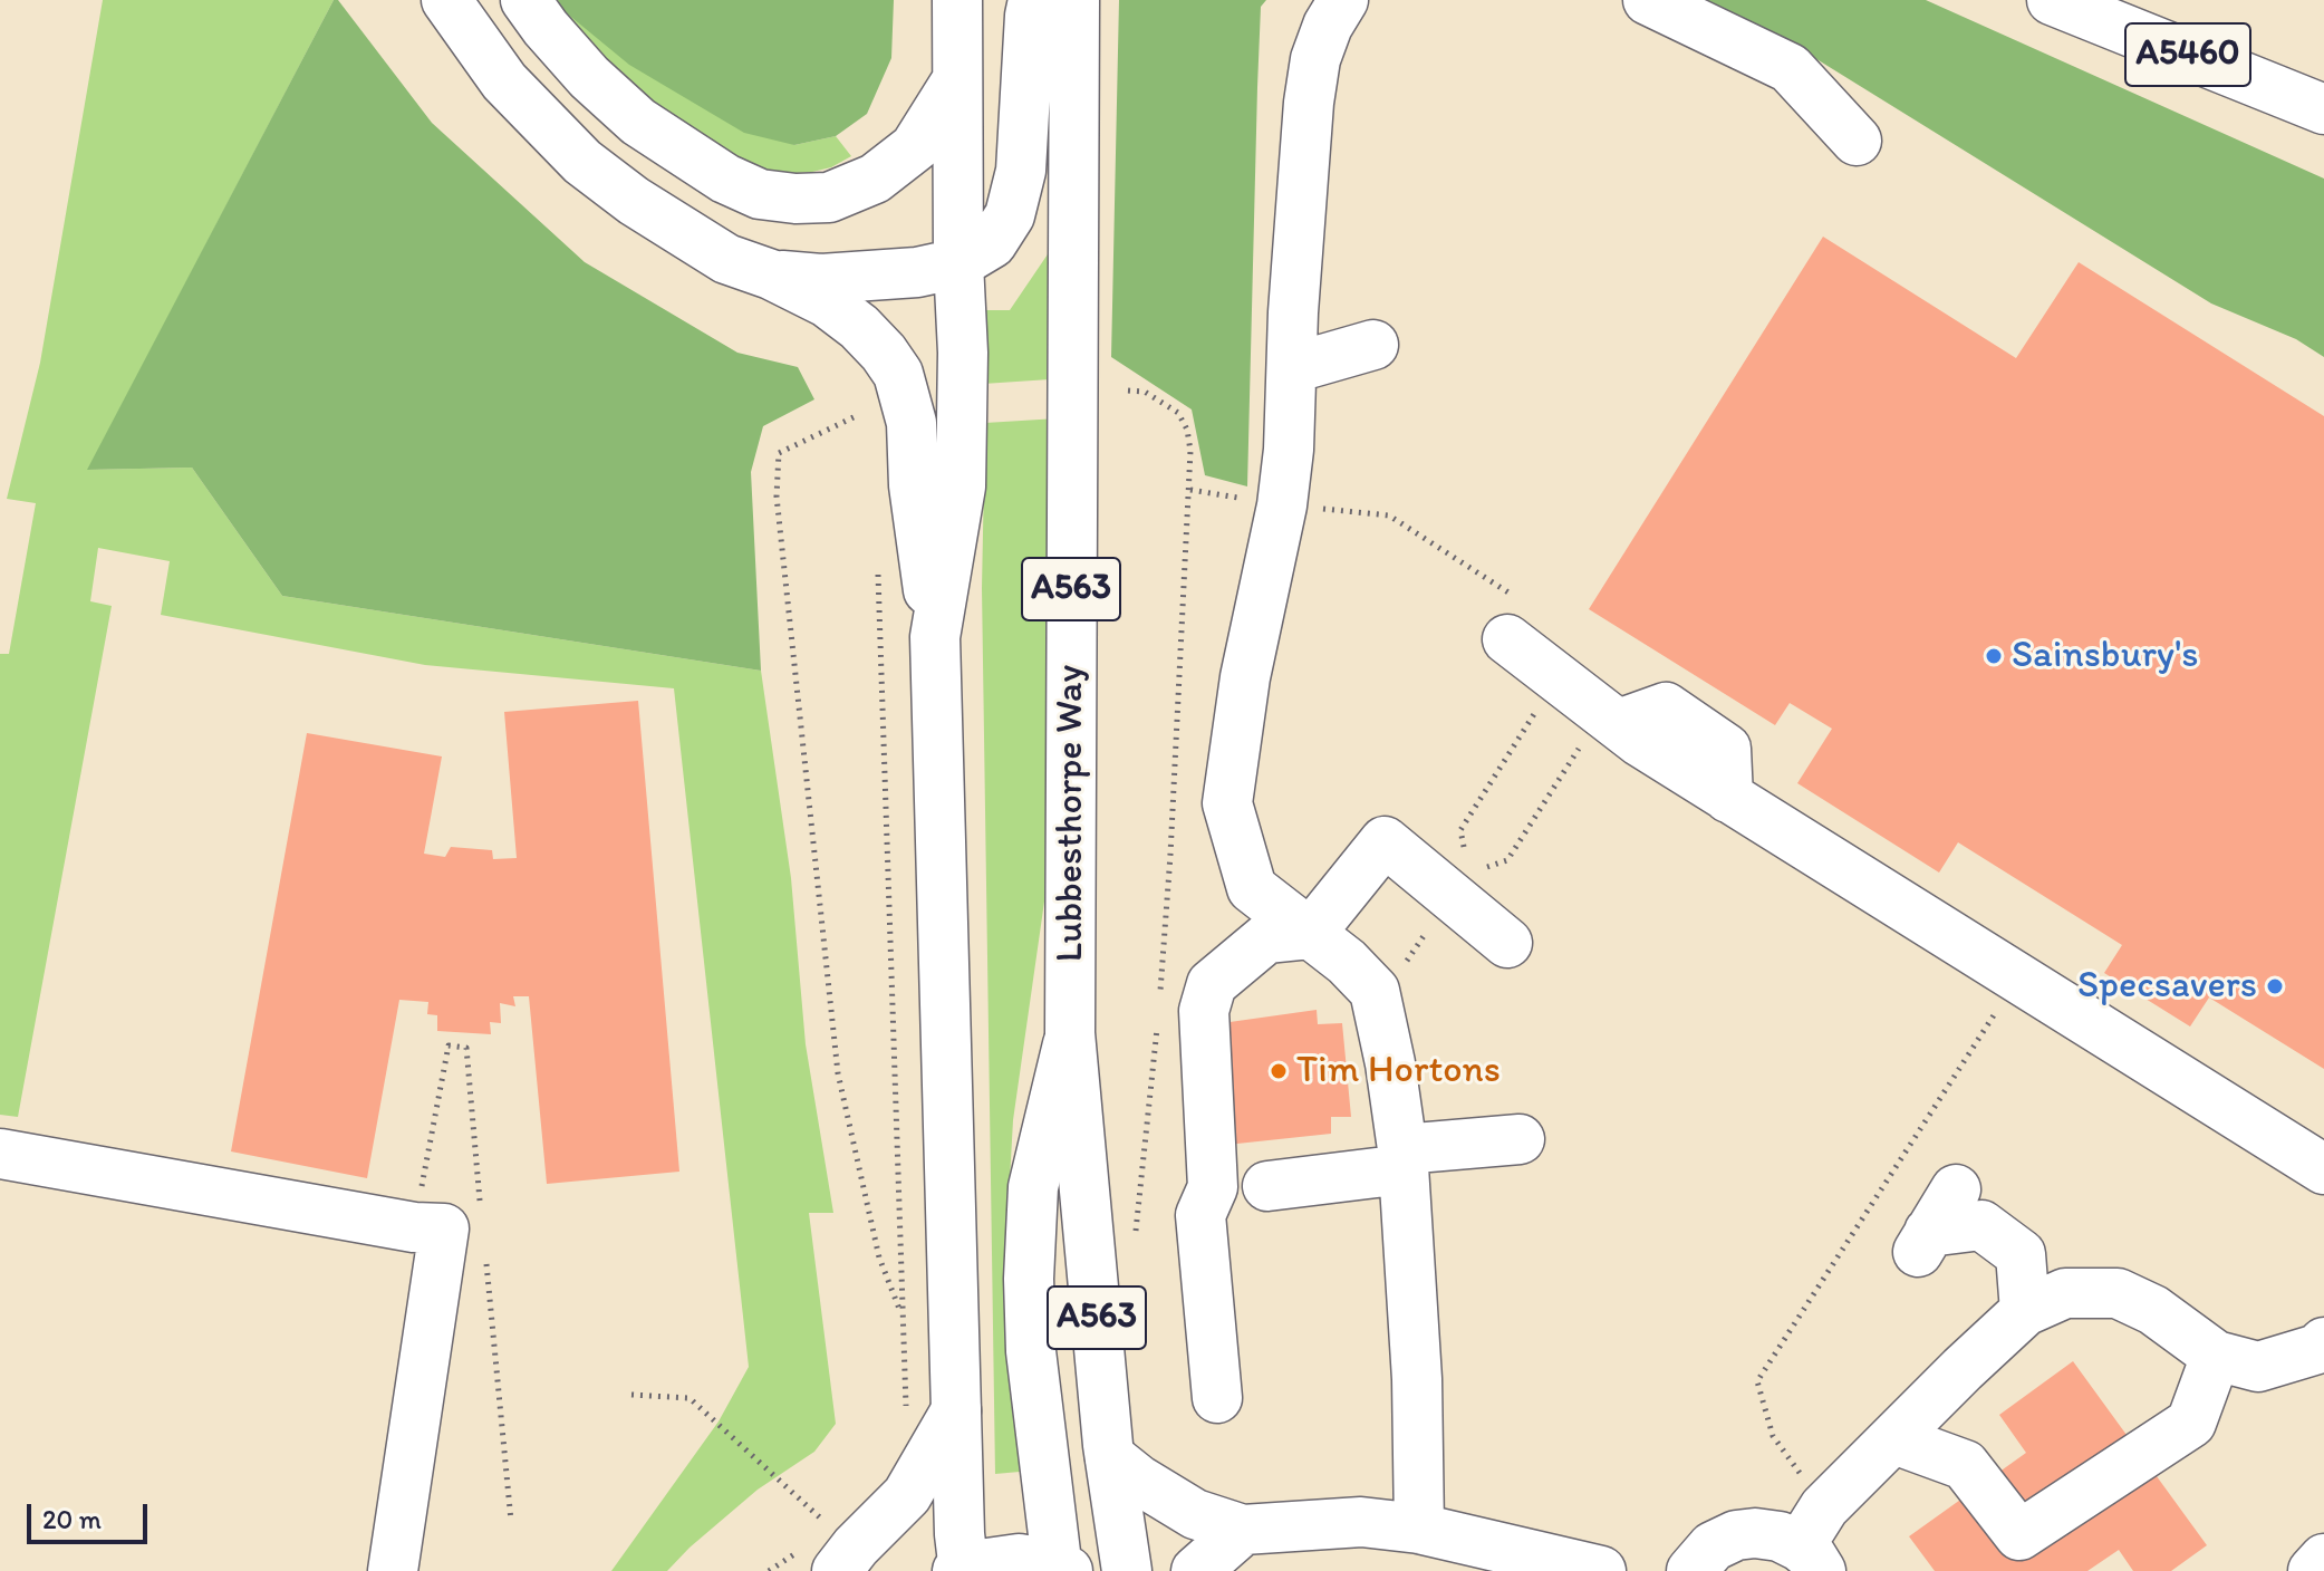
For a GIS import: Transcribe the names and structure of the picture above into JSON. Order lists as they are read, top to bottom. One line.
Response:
{"streets":{"main road":["A5460","A563","Lubbesthorpe Way"]},"places":["Sainsbury's","Specsavers","Tim Hortons"],"scale_bar":"20 m"}
